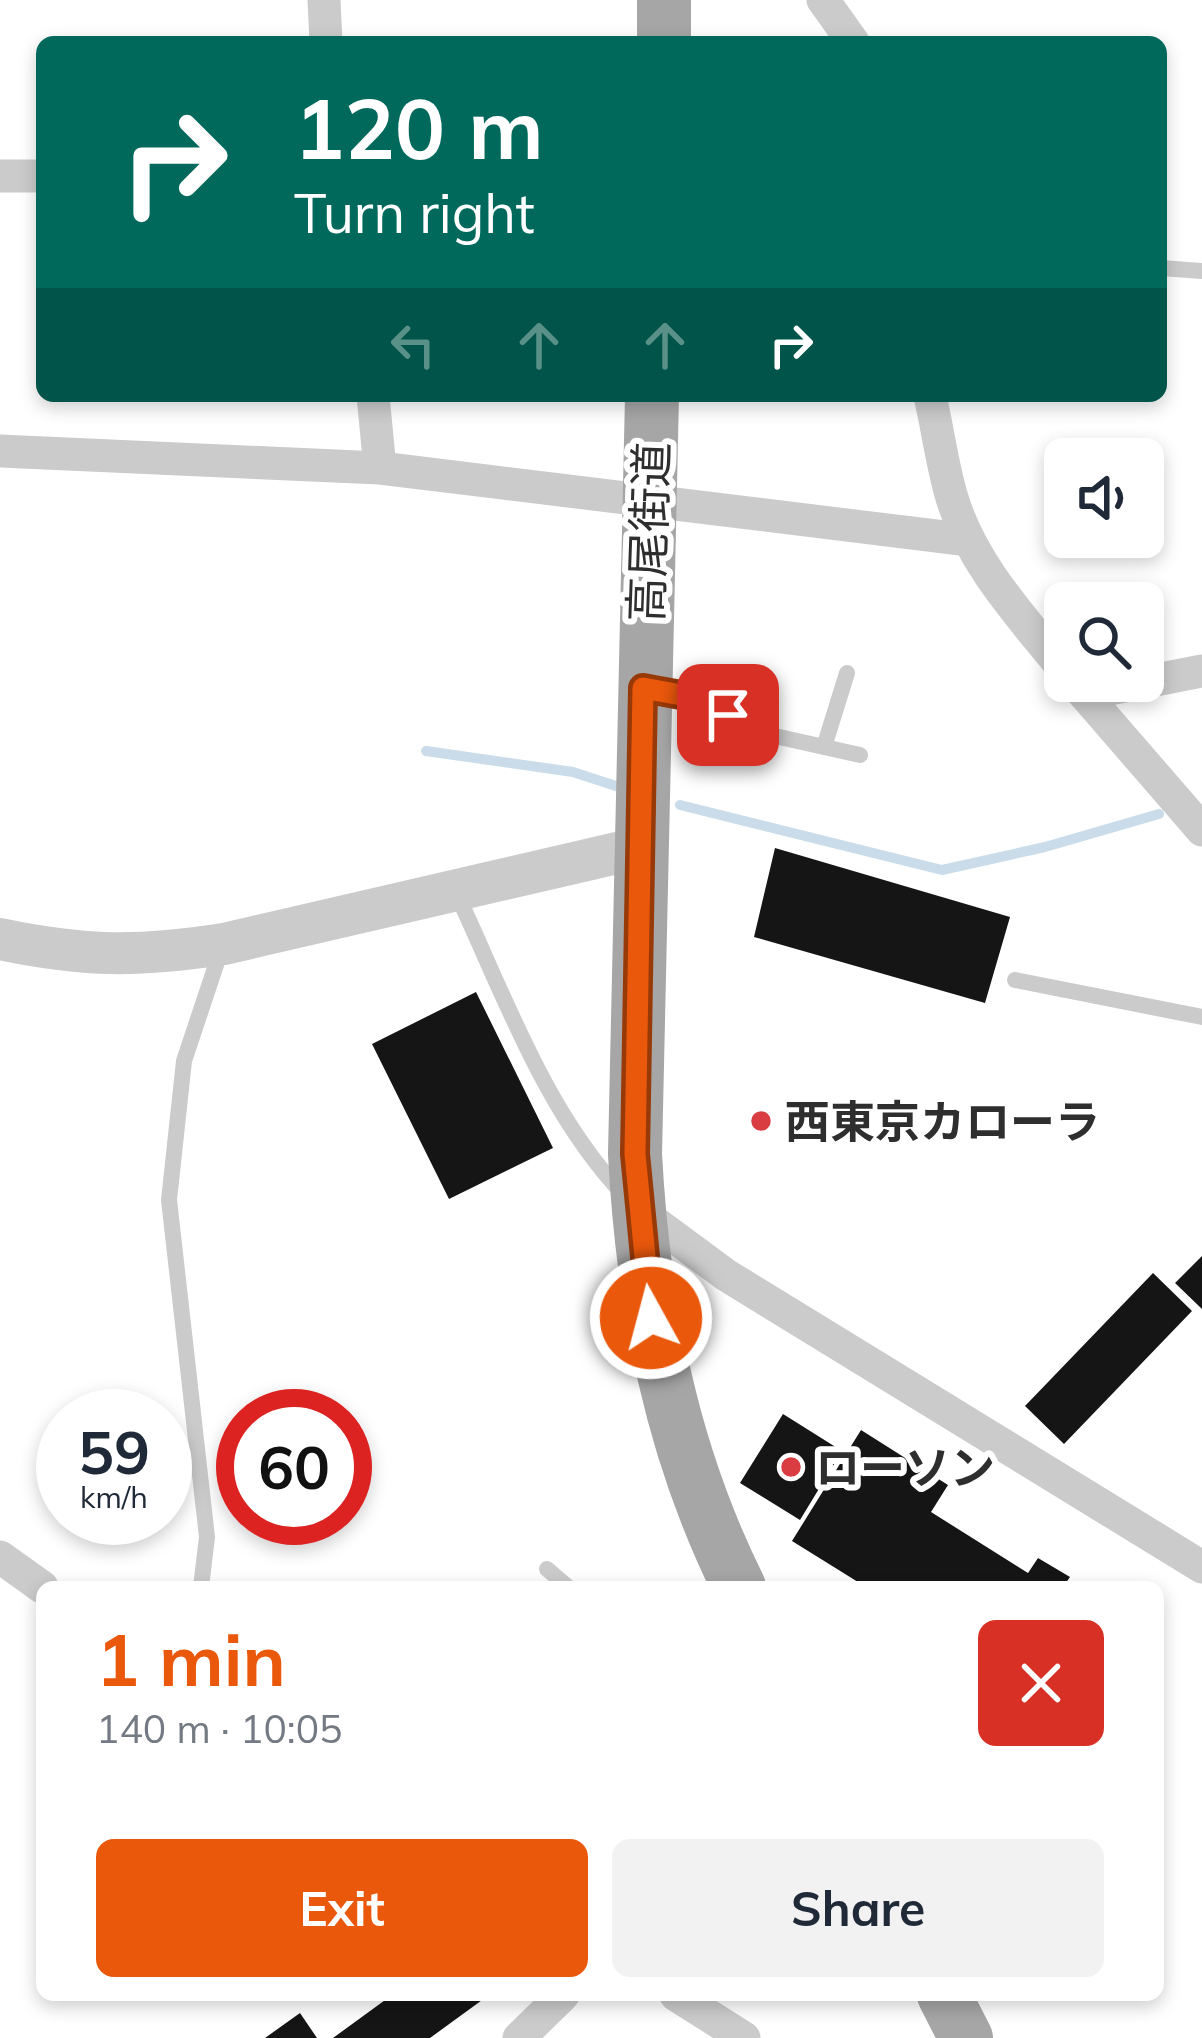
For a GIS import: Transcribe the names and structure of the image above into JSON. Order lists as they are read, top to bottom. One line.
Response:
{"streets":{"main road":["高尾街道"]},"places":["西東京カローラ","ローソン"],"page":{"turn":["120 m","Turn right"],"speed":"59 km/h","limit":"60","heading":["1 min","140 m · 10:05"],"buttons":["Exit","Share"]}}
